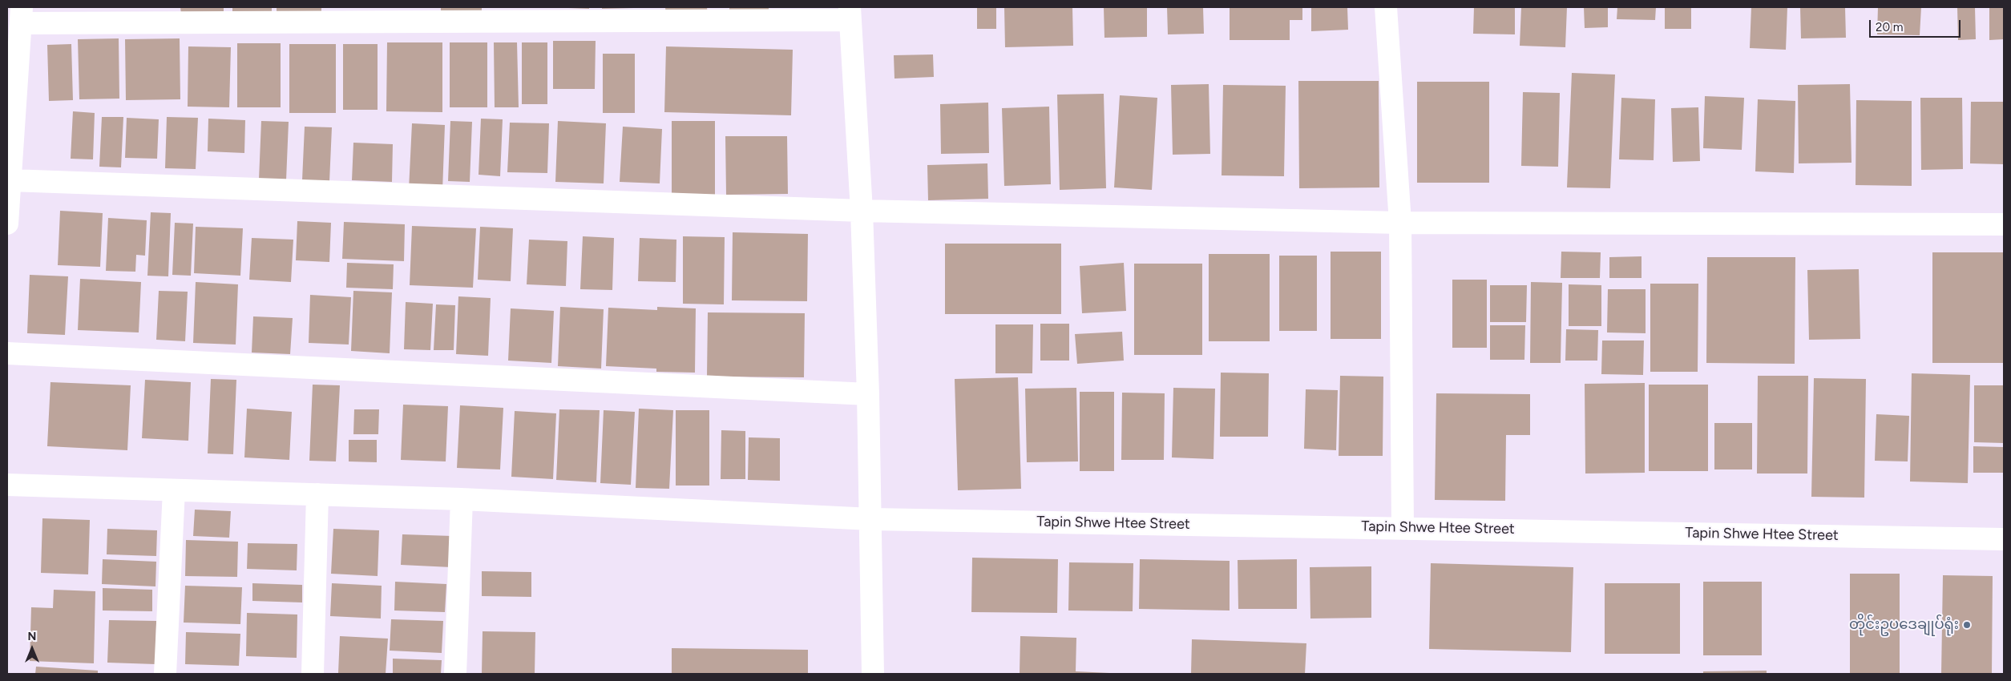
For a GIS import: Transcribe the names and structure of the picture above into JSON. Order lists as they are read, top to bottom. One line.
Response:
{"streets":{"street":["Tapin Shwe Htee Street"]},"places":["တိုင်းဥ‌ပဒေချုပ်ရုံး"],"scale_bar":"20 m","north":"top"}
